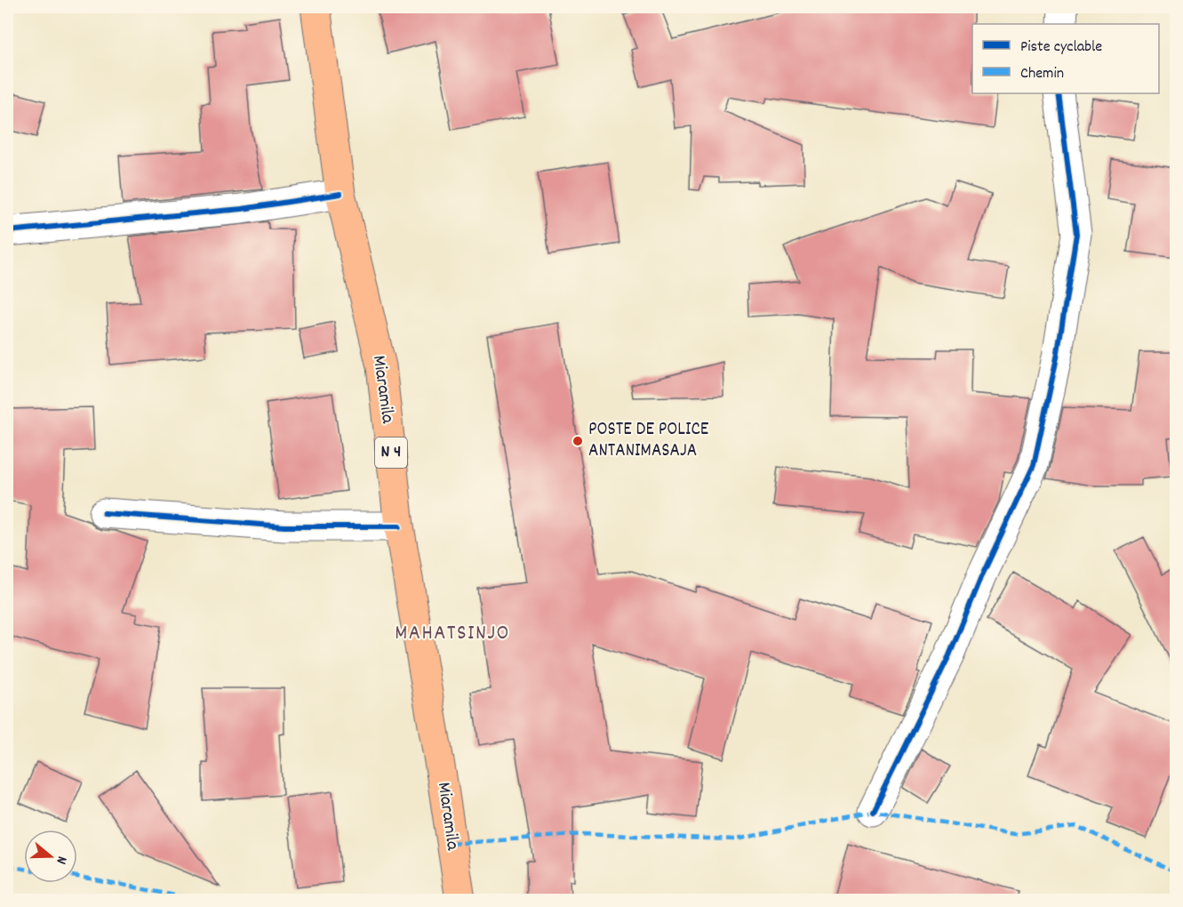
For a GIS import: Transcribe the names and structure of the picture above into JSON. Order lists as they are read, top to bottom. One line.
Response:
{"streets":{"main road":["Miaramila","N 4"]},"districts":["MAHATSINJO"],"places":["POSTE DE POLICE ANTANIMASAJA"],"legend":["Piste cyclable","Chemin"],"north":"right"}
